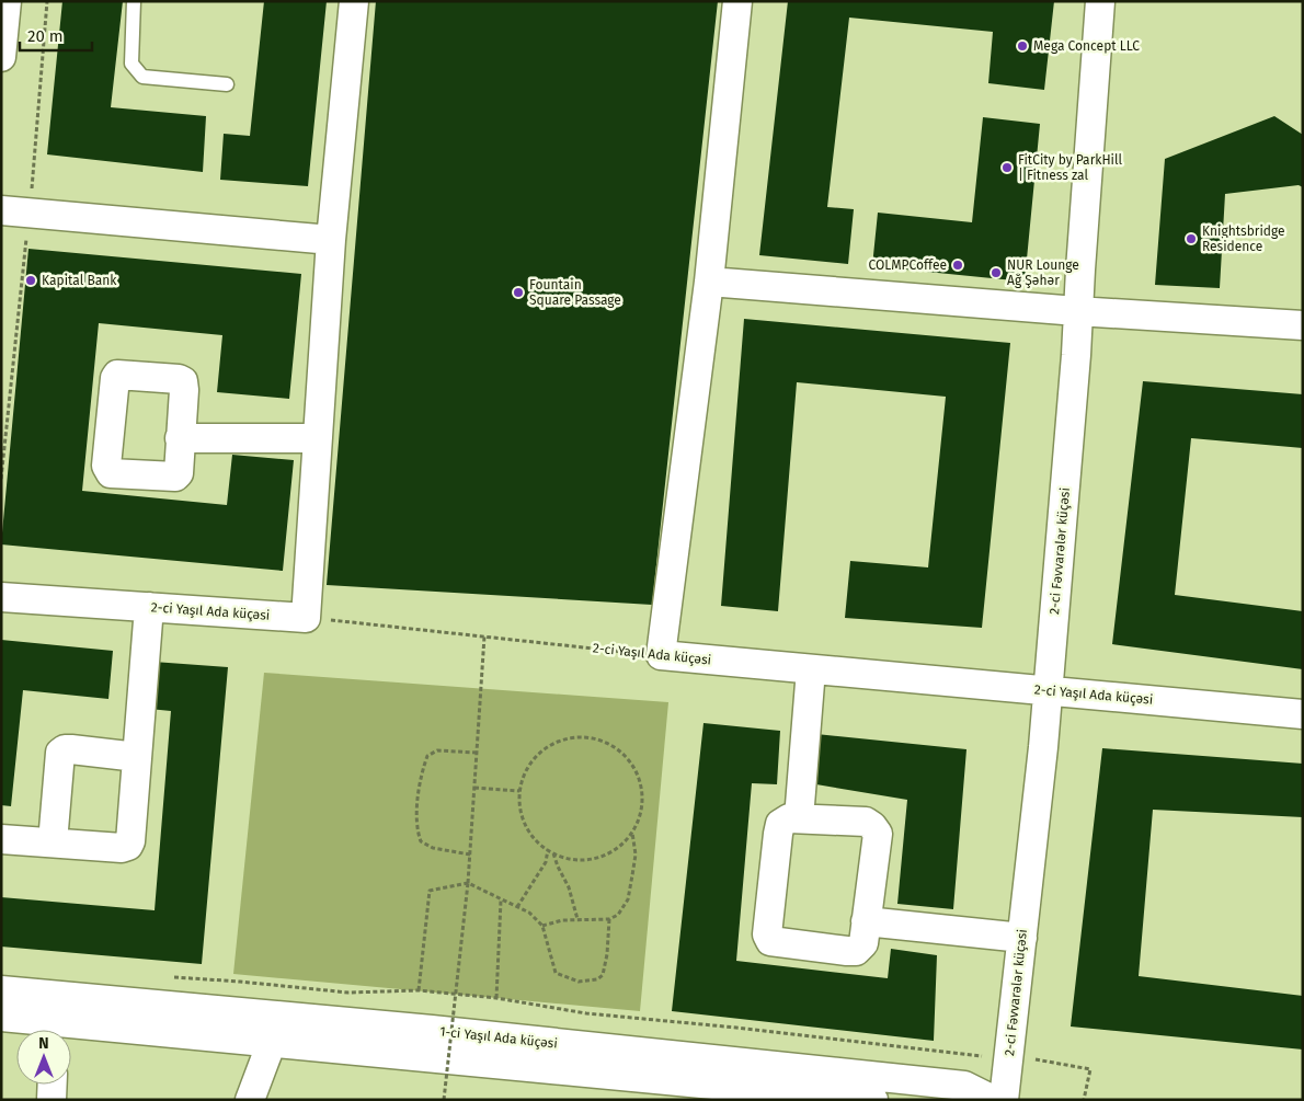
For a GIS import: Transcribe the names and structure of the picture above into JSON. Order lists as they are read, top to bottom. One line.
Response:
{"streets":{"street":["2-ci Fəvvarələr küçəsi","2-ci Yaşıl Ada küçəsi","1-ci Yaşıl Ada küçəsi"]},"crossings":[["2-ci Fəvvarələr küçəsi","2-ci Yaşıl Ada küçəsi"]],"places":["Mega Concept LLC","FitCity by ParkHill | Fitness zal","Knightsbridge Residence","COLMPCoffee","NUR Lounge Ağ Şəhər","Kapital Bank","Fountain Square Passage"],"scale_bar":"20 m","north":"top"}
